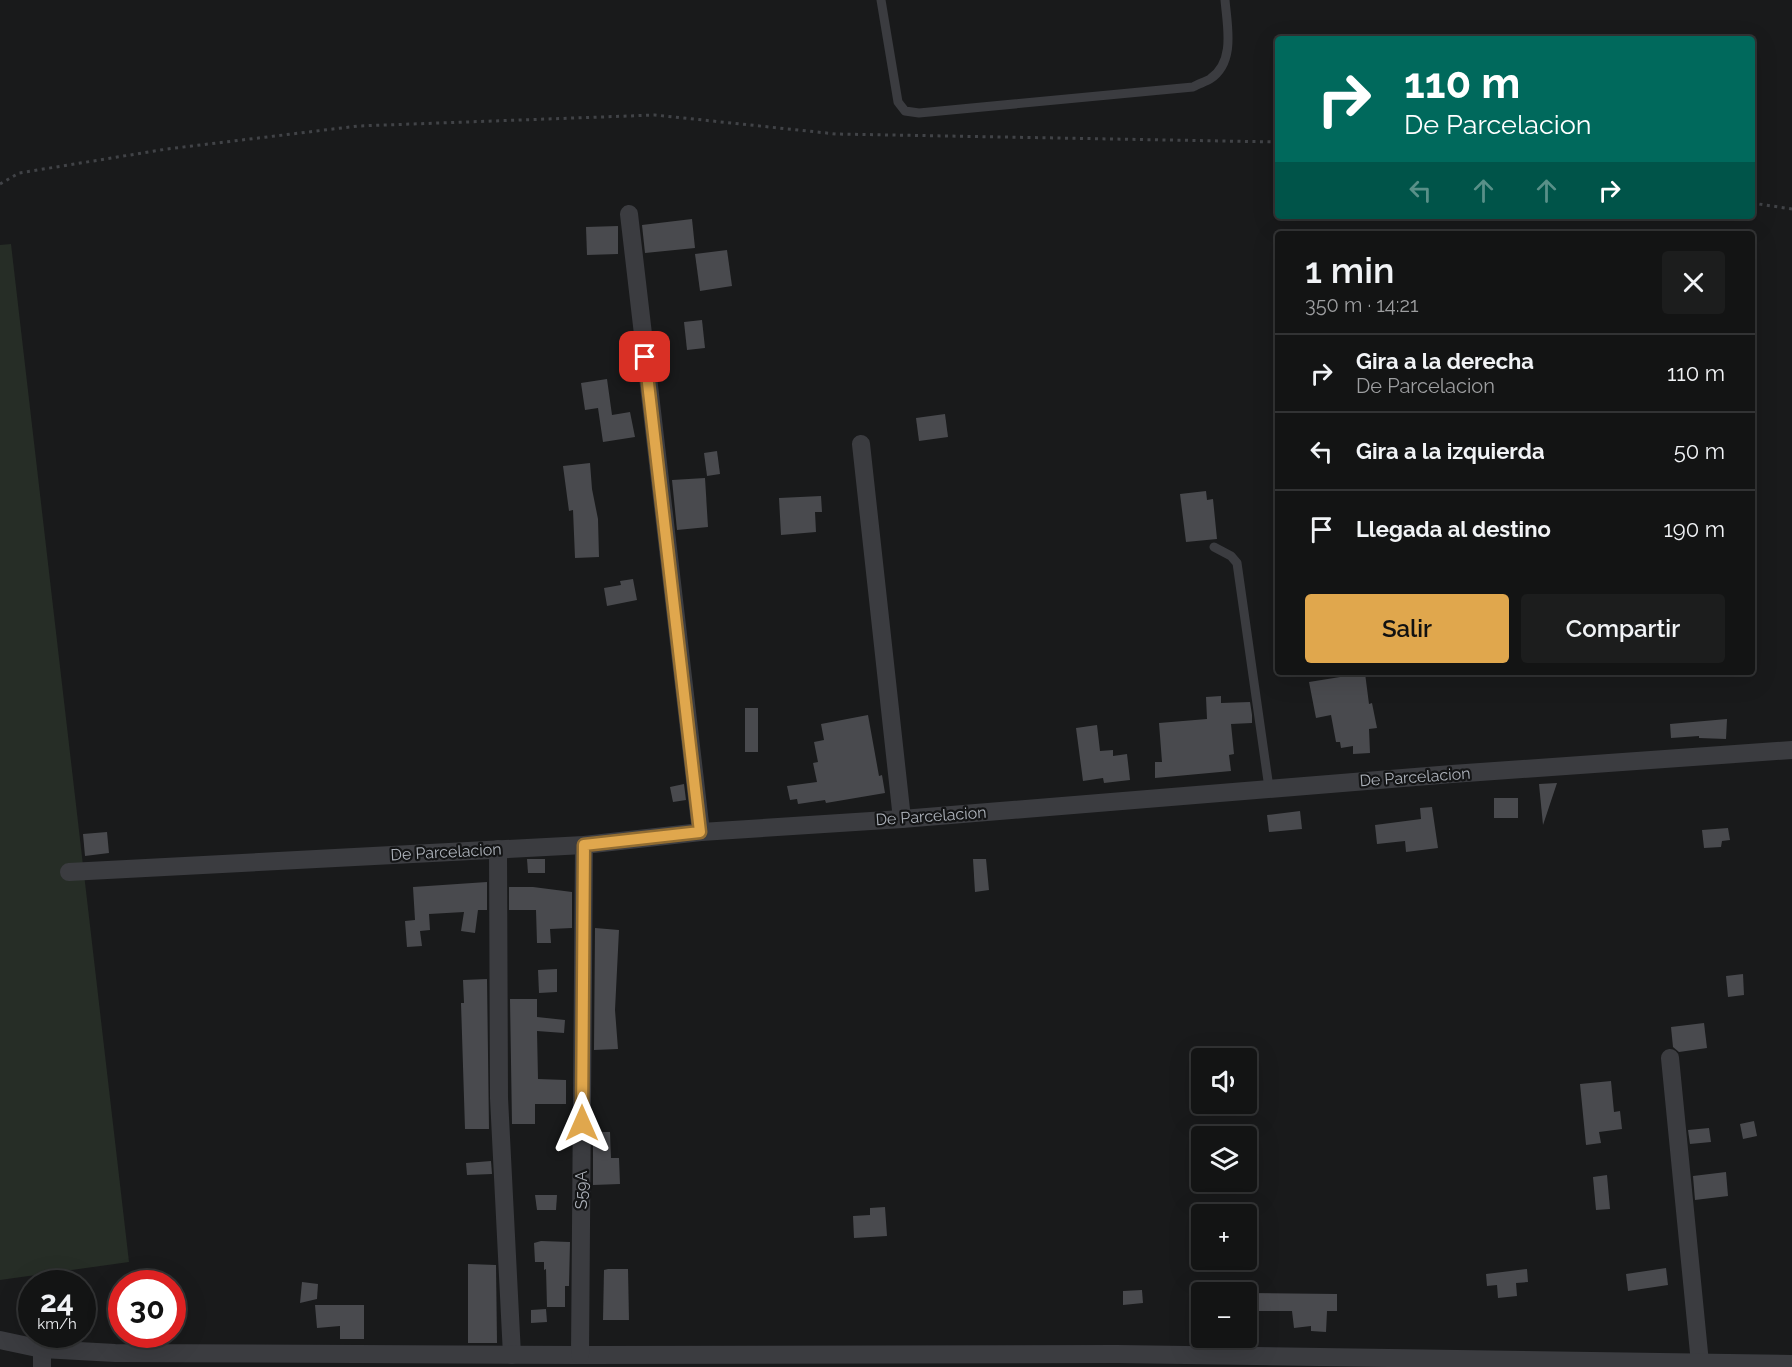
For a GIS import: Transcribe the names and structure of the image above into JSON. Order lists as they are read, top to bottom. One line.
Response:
{"streets":{"street":["De Parcelacion","S59A"]},"crossings":[["De Parcelacion","S59A"]],"page":{"turn":["110 m","De Parcelacion"],"heading":["1 min","350 m · 14:21"],"list":[{"name":"Gira a la derecha","note":"De Parcelacion","value":"110 m"},{"name":"Gira a la izquierda","value":"50 m"},{"name":"Llegada al destino","value":"190 m"}],"buttons":["Salir","Compartir"],"map_buttons":["+","−"],"speed":"24 km/h","limit":"30"}}
